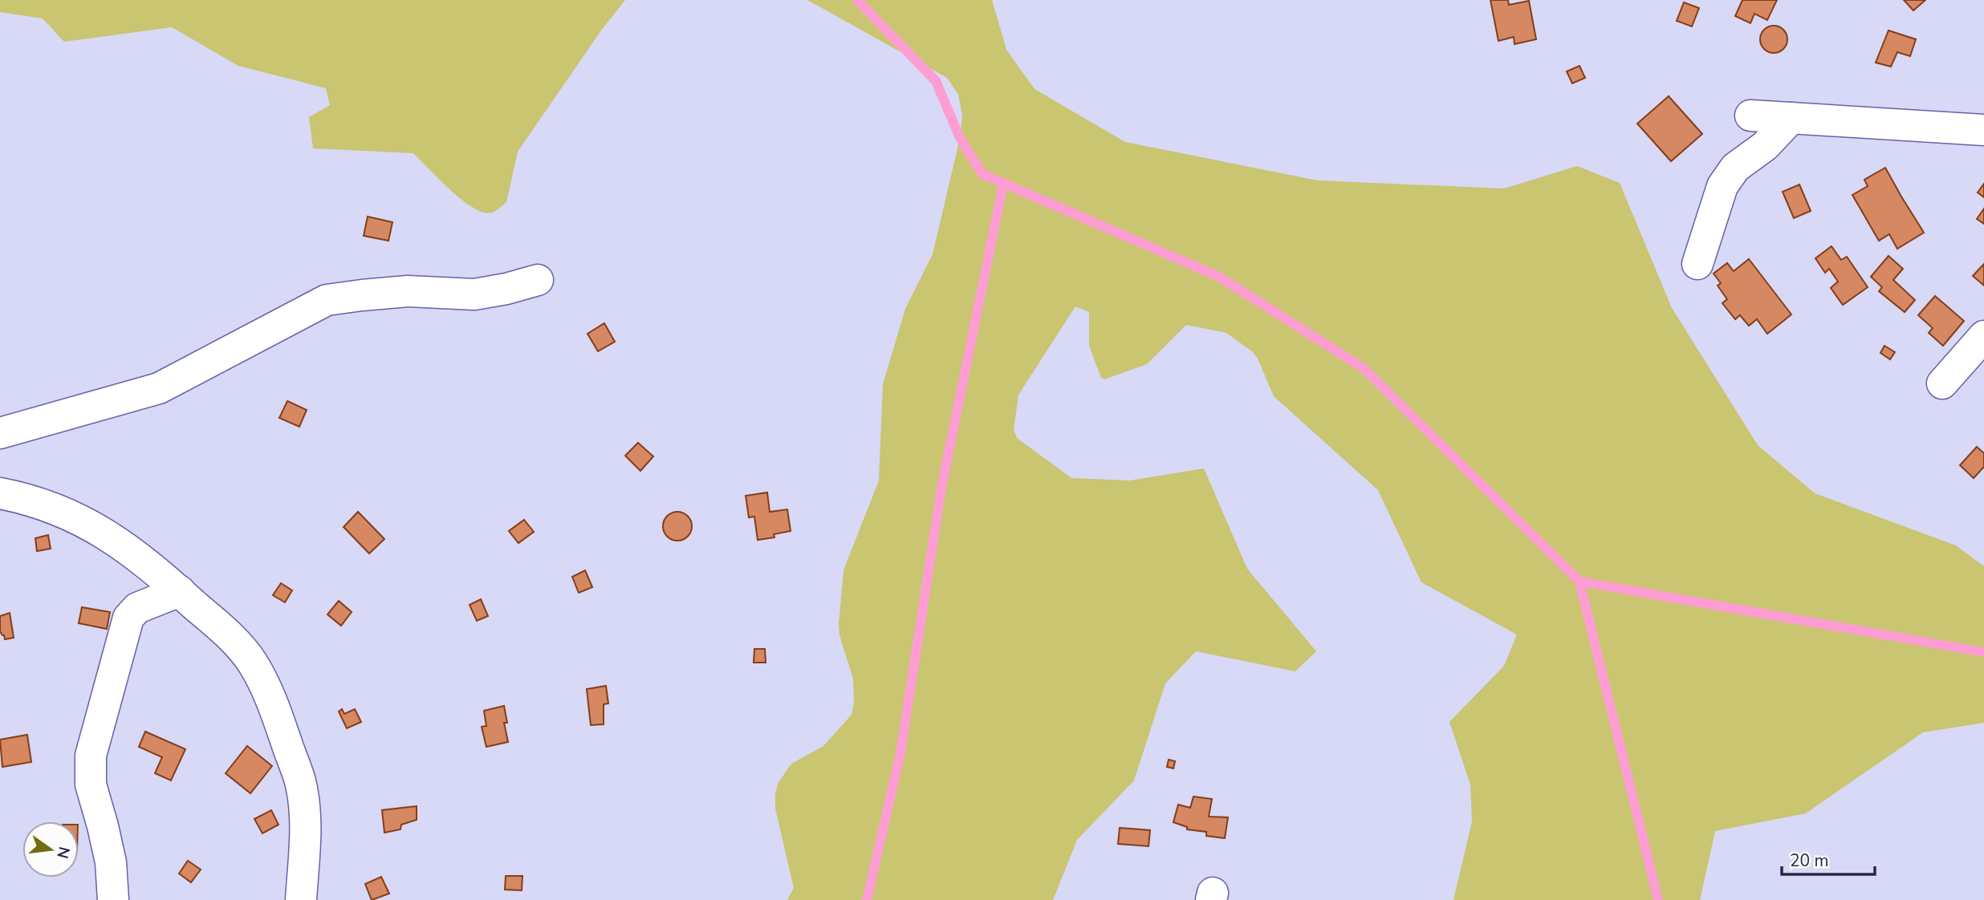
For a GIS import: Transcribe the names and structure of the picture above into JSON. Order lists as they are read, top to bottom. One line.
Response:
{"scale_bar":"20 m","north":"right"}
